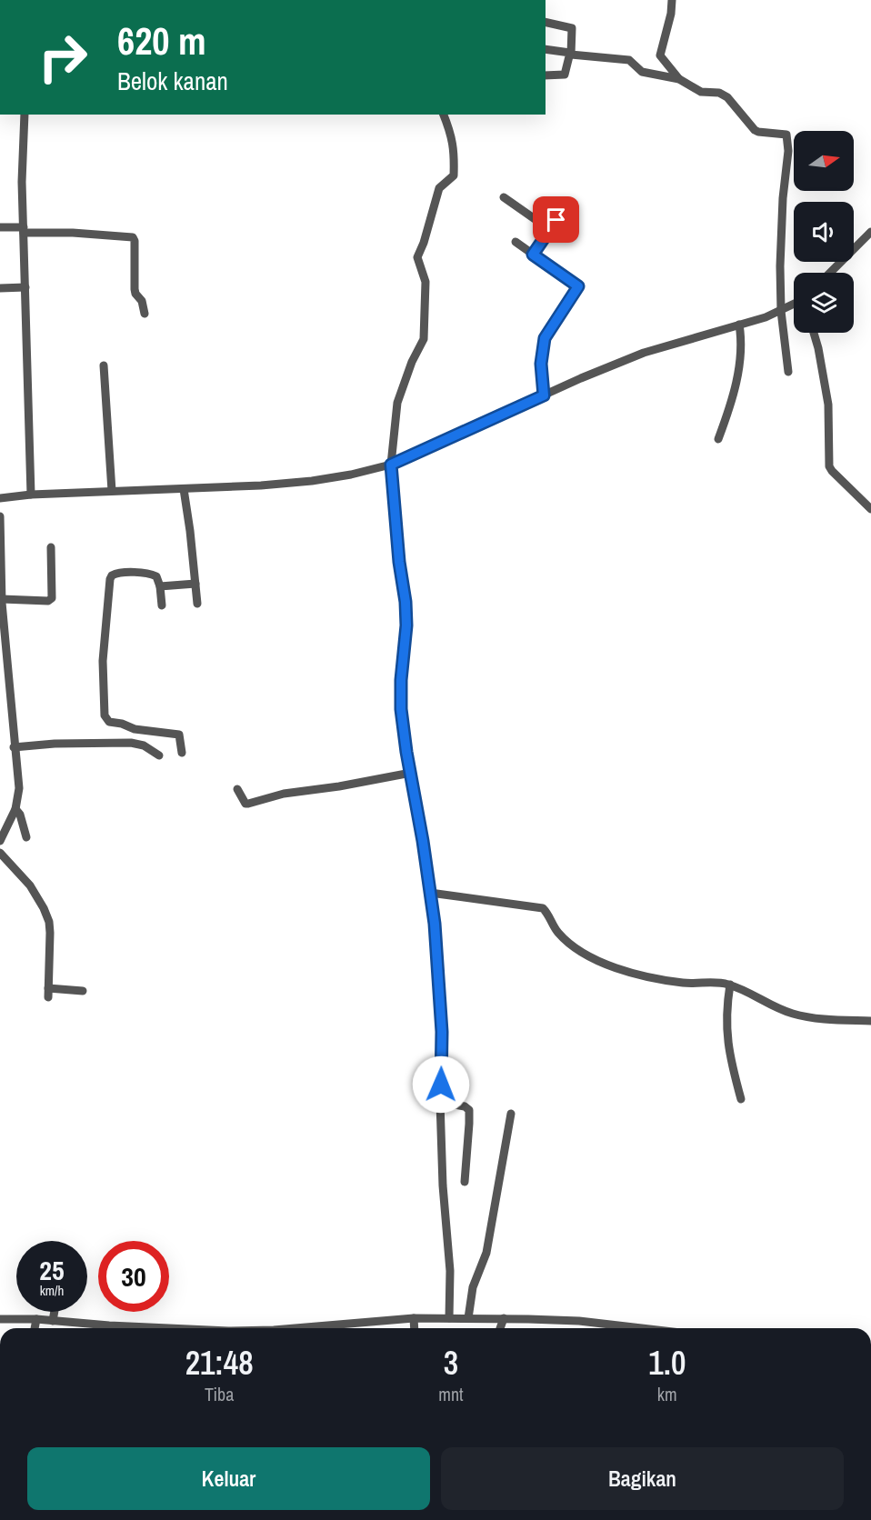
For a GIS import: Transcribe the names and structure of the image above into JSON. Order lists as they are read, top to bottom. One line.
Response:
{"north":"right","page":{"turn":["620 m","Belok kanan"],"speed":"25 km/h","limit":"30","eta":["21:48","Tiba","3","mnt","1.0","km"],"buttons":["Keluar","Bagikan"]}}
